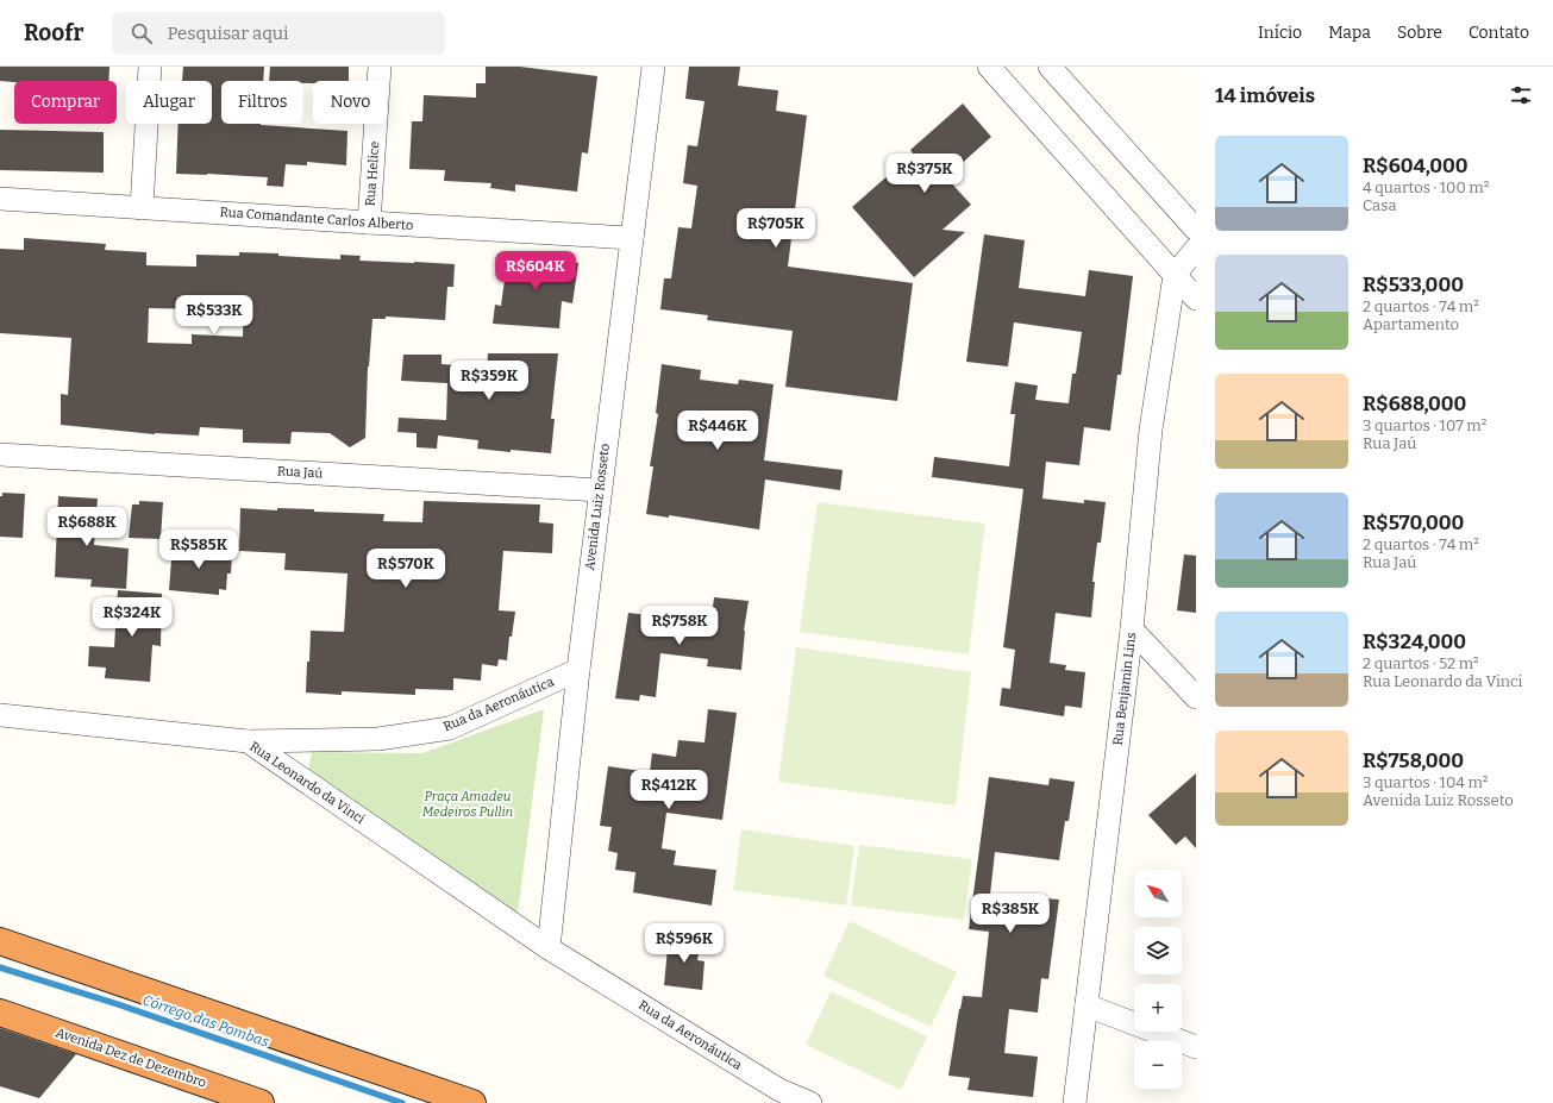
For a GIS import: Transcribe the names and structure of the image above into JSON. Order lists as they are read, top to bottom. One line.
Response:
{"streets":{"highway":["Avenida Dez de Dezembro"],"street":["Rua Helice","Rua Comandante Carlos Alberto","Rua Jaú","Avenida Luiz Rosseto","Rua Benjamin Lins","Rua da Aeronáutica","Rua Leonardo da Vinci"]},"crossings":[["Rua Helice","Rua Comandante Carlos Alberto"],["Rua Comandante Carlos Alberto","Avenida Luiz Rosseto"],["Rua Jaú","Avenida Luiz Rosseto"],["Avenida Luiz Rosseto","Rua da Aeronáutica"],["Avenida Luiz Rosseto","Rua Leonardo da Vinci"],["Rua da Aeronáutica","Rua Leonardo da Vinci"]],"water":["Córrego das Pombas"],"parks":["Praça Amadeu Medeiros Pullin"],"north":"top left","page":{"header":"Roofr","search":"Pesquisar aqui","nav":["Início","Mapa","Sobre","Contato"],"heading":"14 imóveis","chip":["Comprar","Alugar","Filtros","Novo"],"list":[{"name":"R$604,000","note":"4 quartos · 100 m² · Casa"},{"name":"R$533,000","note":"2 quartos · 74 m² · Apartamento"},{"name":"R$688,000","note":"3 quartos · 107 m² · Rua Jaú"},{"name":"R$570,000","note":"2 quartos · 74 m² · Rua Jaú"},{"name":"R$324,000","note":"2 quartos · 52 m² · Rua Leonardo da Vinci"},{"name":"R$758,000","note":"3 quartos · 104 m² · Avenida Luiz Rosseto"}],"price":["R$375K","R$705K","R$604K","R$533K","R$359K","R$446K","R$688K","R$585K","R$570K","R$324K","R$758K","R$412K","R$385K","R$596K"],"map_buttons":["+","−"]}}
